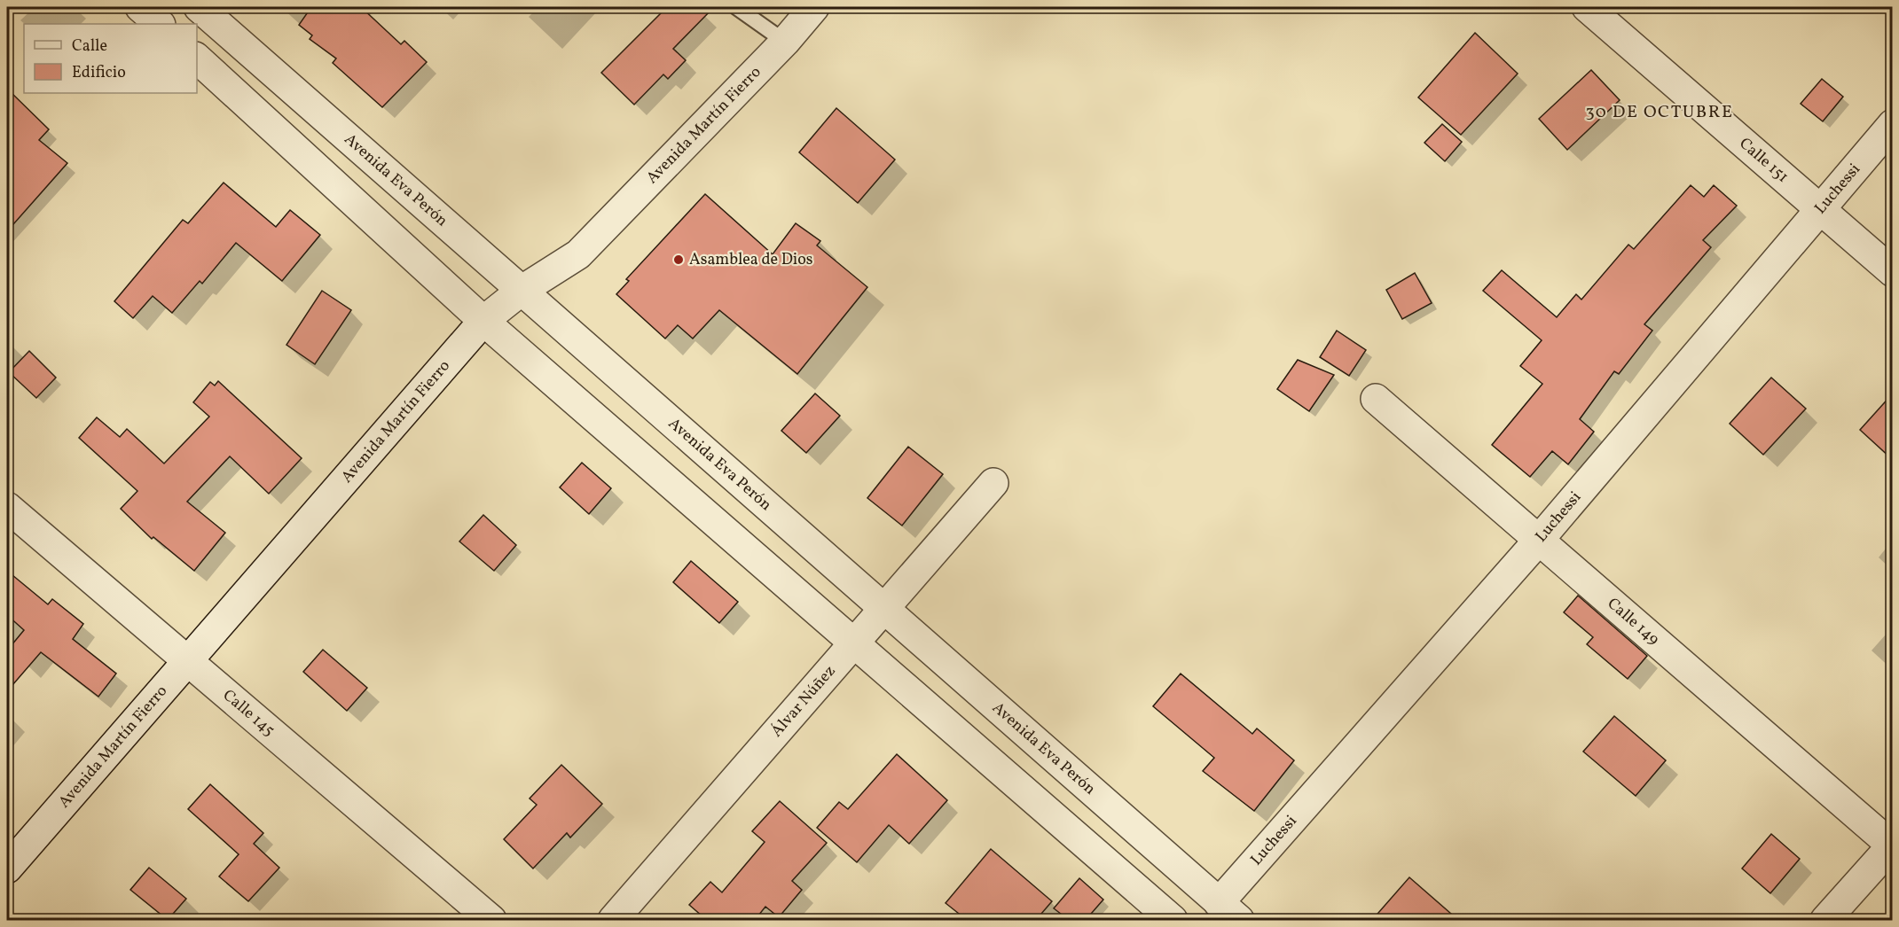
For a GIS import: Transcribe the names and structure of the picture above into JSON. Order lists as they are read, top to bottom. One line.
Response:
{"streets":{"street":["Avenida Martín Fierro","Calle 151","Avenida Eva Perón","Luchessi","Calle 149","Álvar Núñez","Calle 145"]},"crossings":[["Avenida Martín Fierro","Avenida Eva Perón"],["Avenida Martín Fierro","Calle 145"],["Calle 151","Luchessi"],["Avenida Eva Perón","Luchessi"],["Avenida Eva Perón","Álvar Núñez"],["Luchessi","Calle 149"]],"districts":["30 DE OCTUBRE"],"places":["Asamblea de Dios"],"legend":["Calle","Edificio"]}
